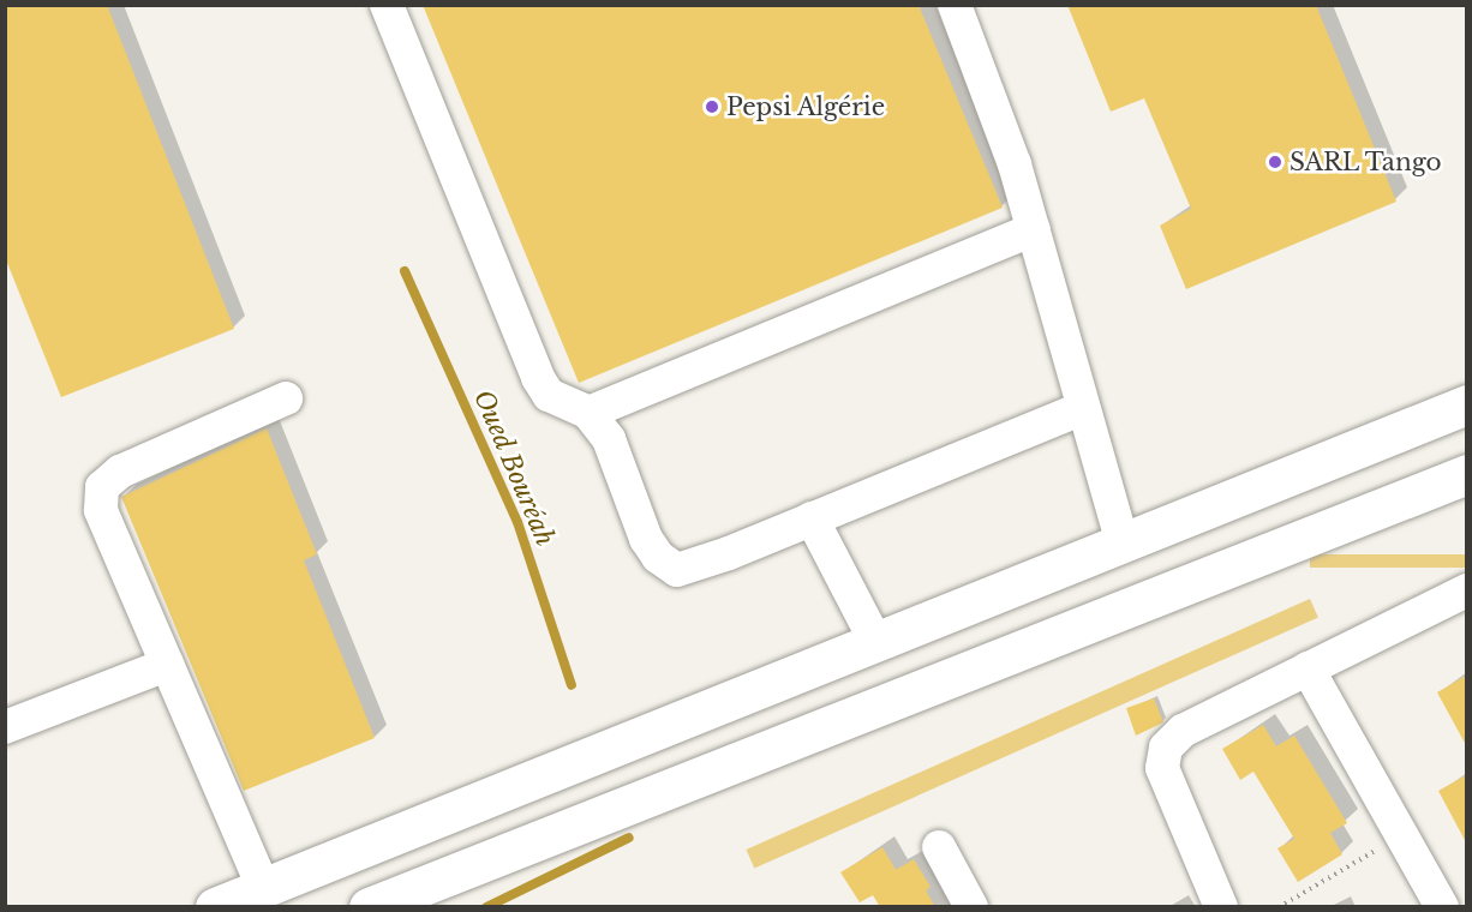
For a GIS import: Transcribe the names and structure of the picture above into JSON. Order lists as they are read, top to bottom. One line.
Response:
{"water":["Oued Bouréah"],"places":["Pepsi Algérie","SARL Tango"]}
